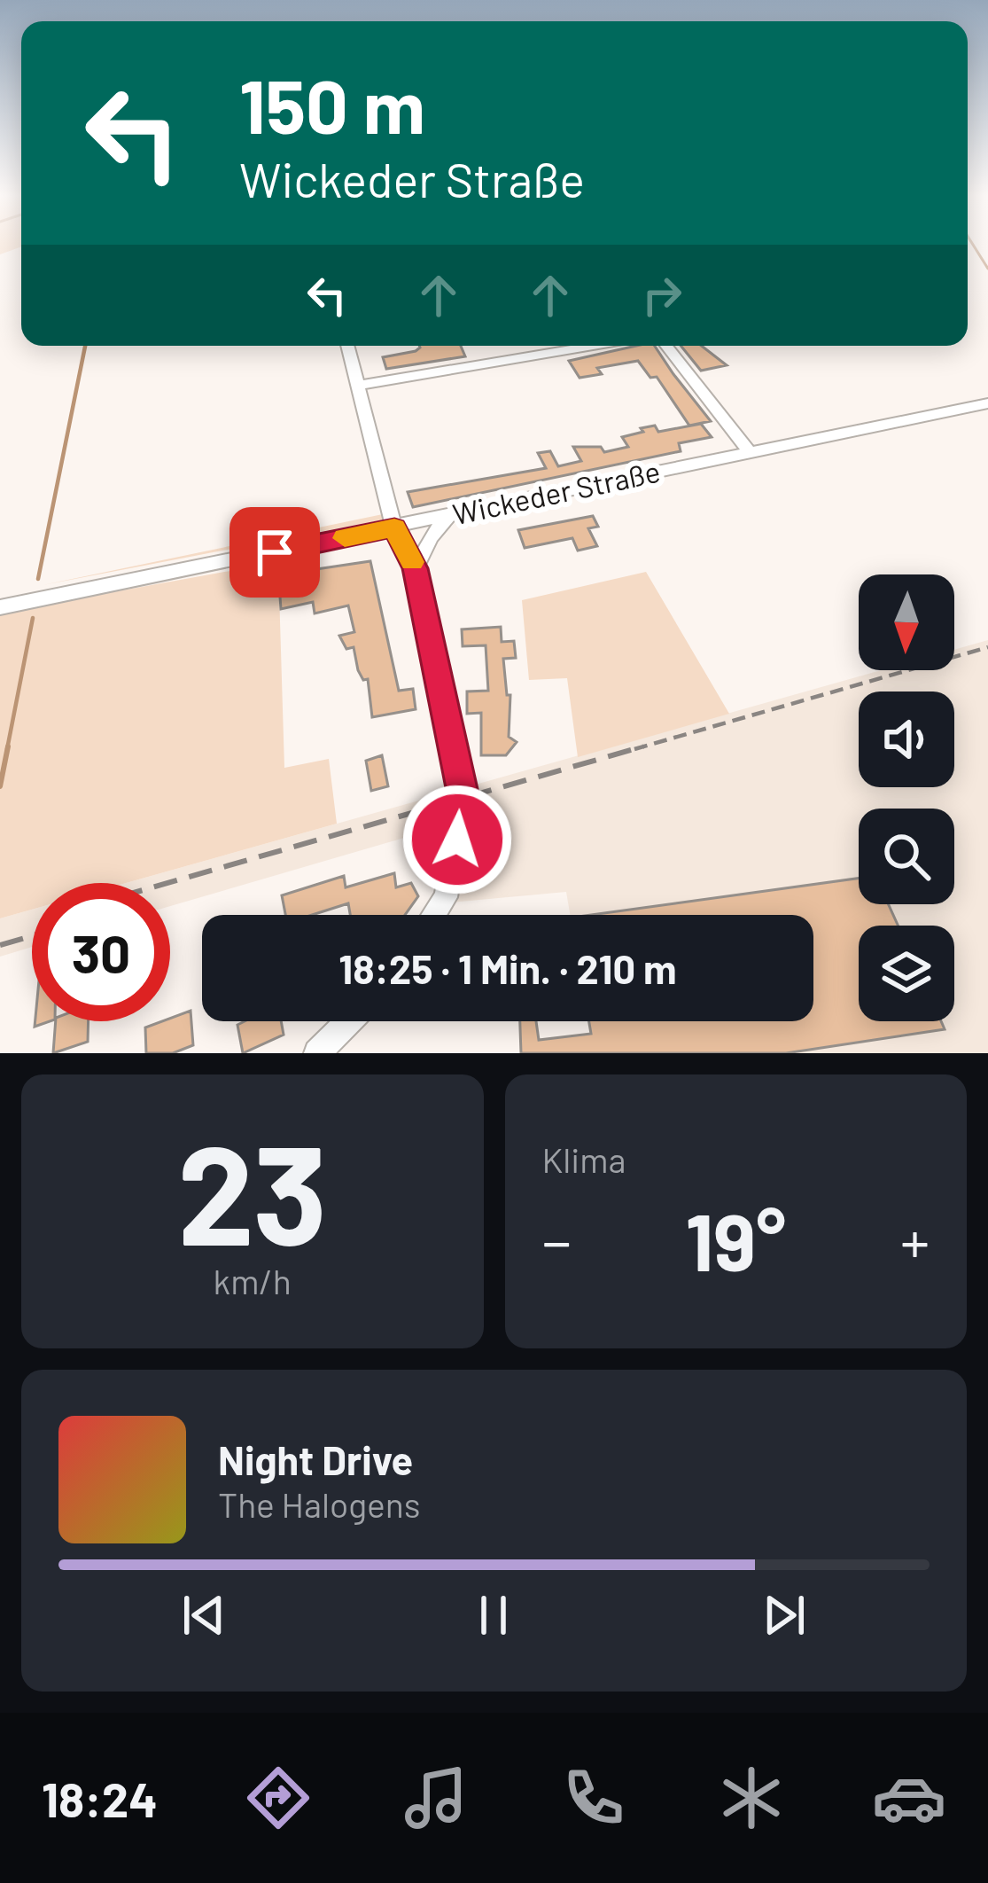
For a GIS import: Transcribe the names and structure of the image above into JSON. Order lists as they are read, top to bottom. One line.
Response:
{"streets":{"street":["Wickeder Straße"]},"north":"bottom","page":{"turn":["150 m","Wickeder Straße"],"limit":"30","trip":"18:25 · 1 Min. · 210 m","tile":[["23","km/h"],"Klima"],"heat":["−","19°","+"],"song":["Night Drive","The Halogens"],"tabs":"18:24"}}
